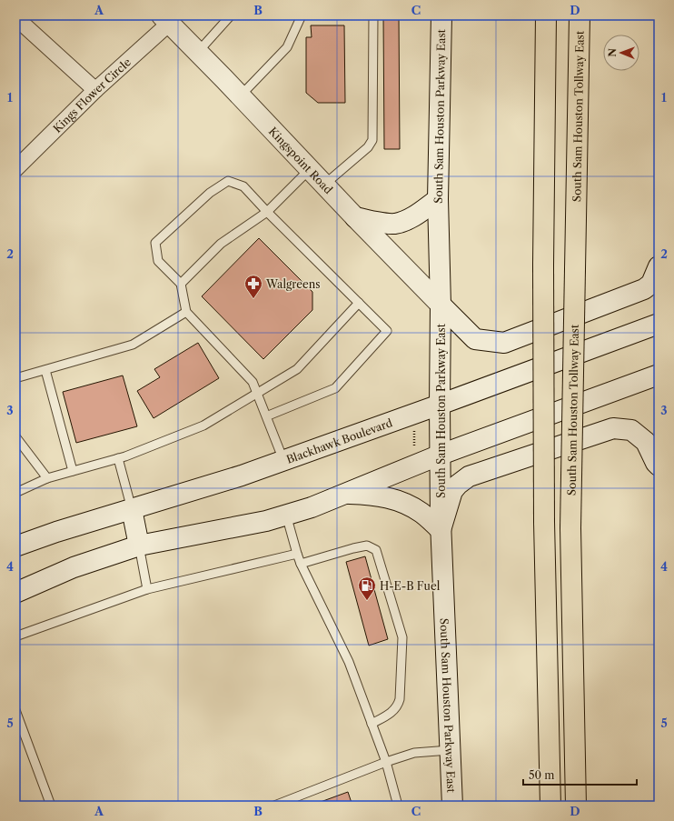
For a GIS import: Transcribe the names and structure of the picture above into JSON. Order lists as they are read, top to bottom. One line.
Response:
{"streets":{"highway":["South Sam Houston Tollway East"],"main road":["South Sam Houston Parkway East","Kingspoint Road","Blackhawk Boulevard"],"street":["Kings Flower Circle"]},"crossings":[["Kings Flower Circle","Kingspoint Road"],["South Sam Houston Parkway East","Kingspoint Road"],["South Sam Houston Parkway East","Blackhawk Boulevard"]],"places":{"pharmacy":["Walgreens"],"fuel station":["H-E-B Fuel"]},"scale_bar":"50 m","north":"left","grid":{"columns":["A","B","C","D"],"rows":["1","2","3","4","5"]}}
